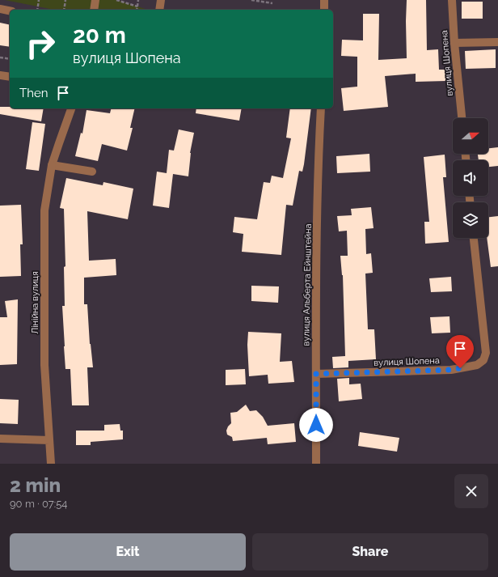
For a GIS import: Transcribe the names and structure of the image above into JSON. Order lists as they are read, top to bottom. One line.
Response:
{"streets":{"street":["вулиця Шопена","вулиця Альберта Ейнштейна","Лінійна вулиця"]},"crossings":[["вулиця Шопена","вулиця Альберта Ейнштейна"]],"north":"right","page":{"turn":["20 m","вулиця Шопена"],"then":"Then","heading":["2 min","90 m · 07:54"],"buttons":["Exit","Share"]}}
